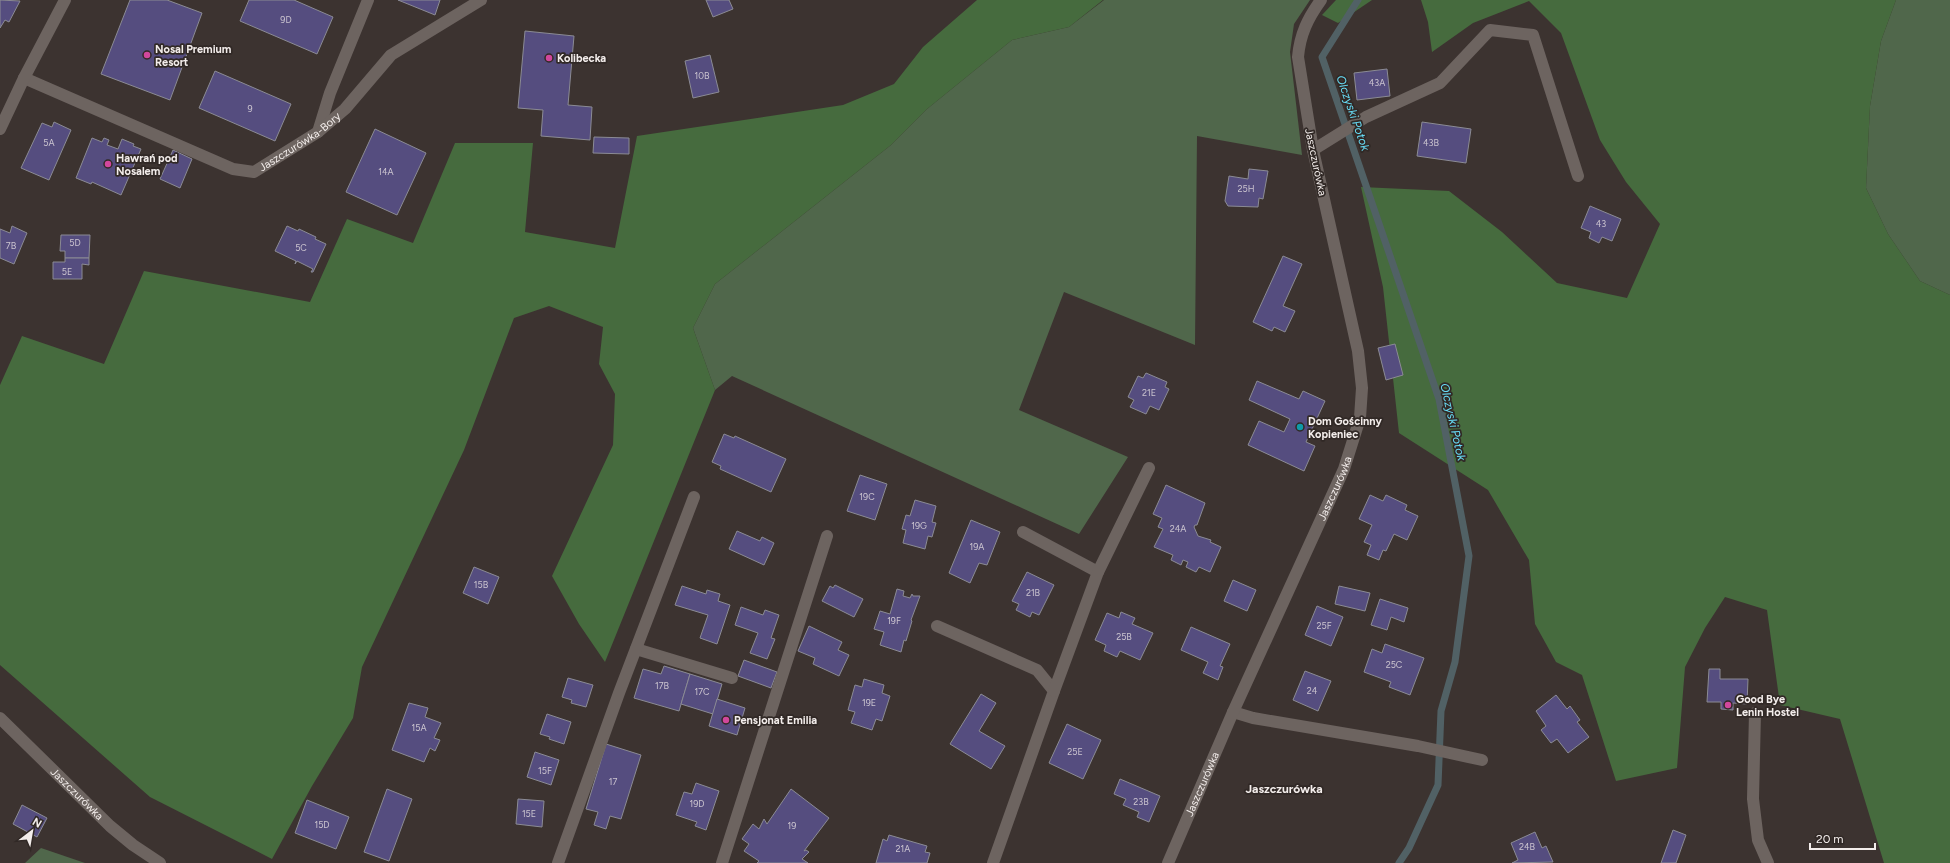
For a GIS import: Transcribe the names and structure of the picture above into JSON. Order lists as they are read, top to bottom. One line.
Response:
{"streets":{"street":["Jaszczurówka-Bory","Jaszczurówka"]},"districts":["Jaszczurówka"],"water":["Olczyski Potok"],"places":["Nosal Premium Resort","Kolibecka","Hawrań pod Nosalem","Dom Gościnny Kopieniec","Good Bye Lenin Hostel","Pensjonat Emilia"],"house_numbers":["9D","10B","43A","9","5A","43B","14A","25H","43","5D","7B","5C","5E","21E","19C","19G","24A","19A","15B","21B","19F","25F","25B","25C","17B","24","17C","19E","15A","25E","15F","17","23B","19D","15E","15D","19","24B","21A"],"scale_bar":"20 m","north":"top right"}
